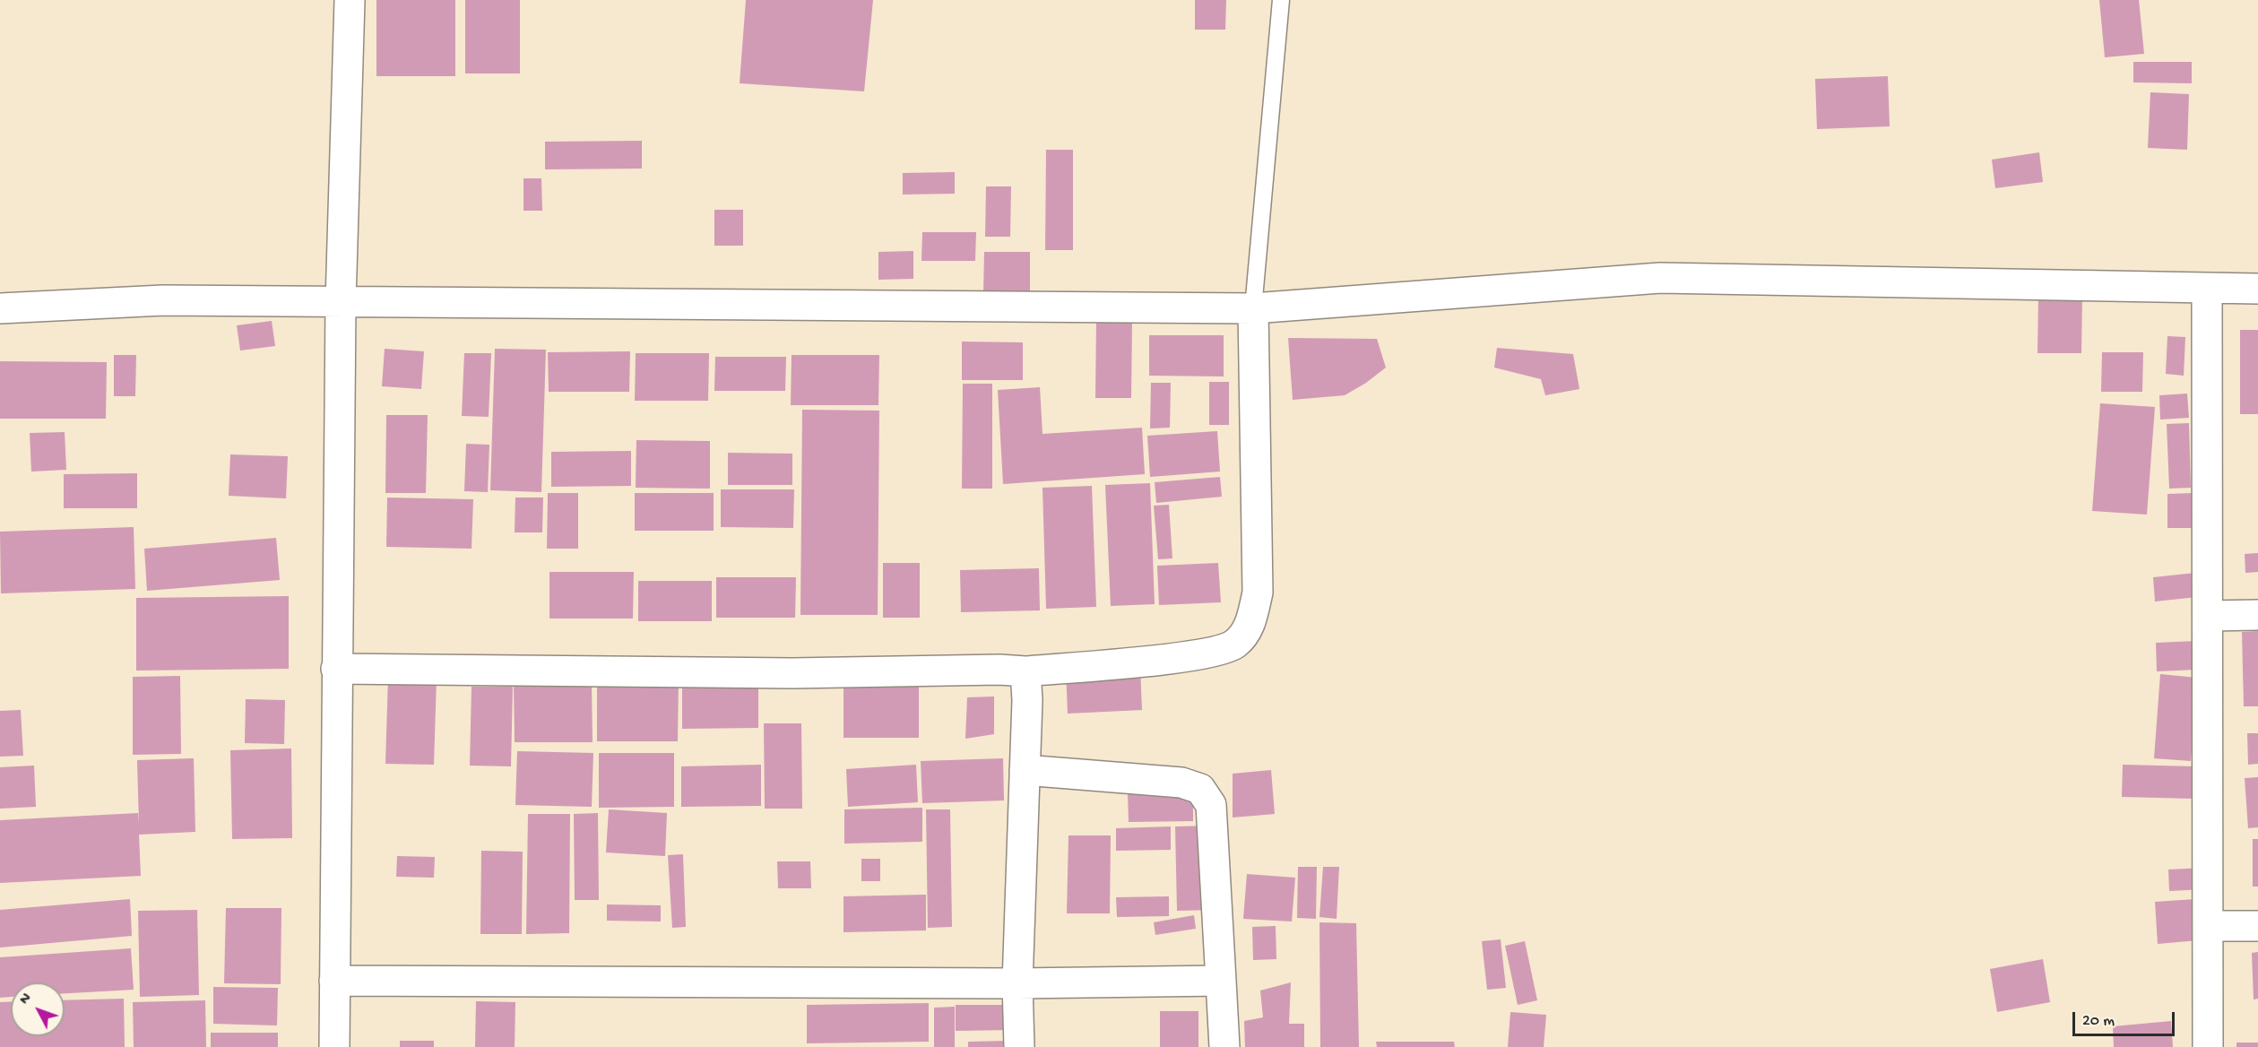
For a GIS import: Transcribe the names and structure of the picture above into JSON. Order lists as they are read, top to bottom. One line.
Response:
{"scale_bar":"20 m","north":"top left"}
